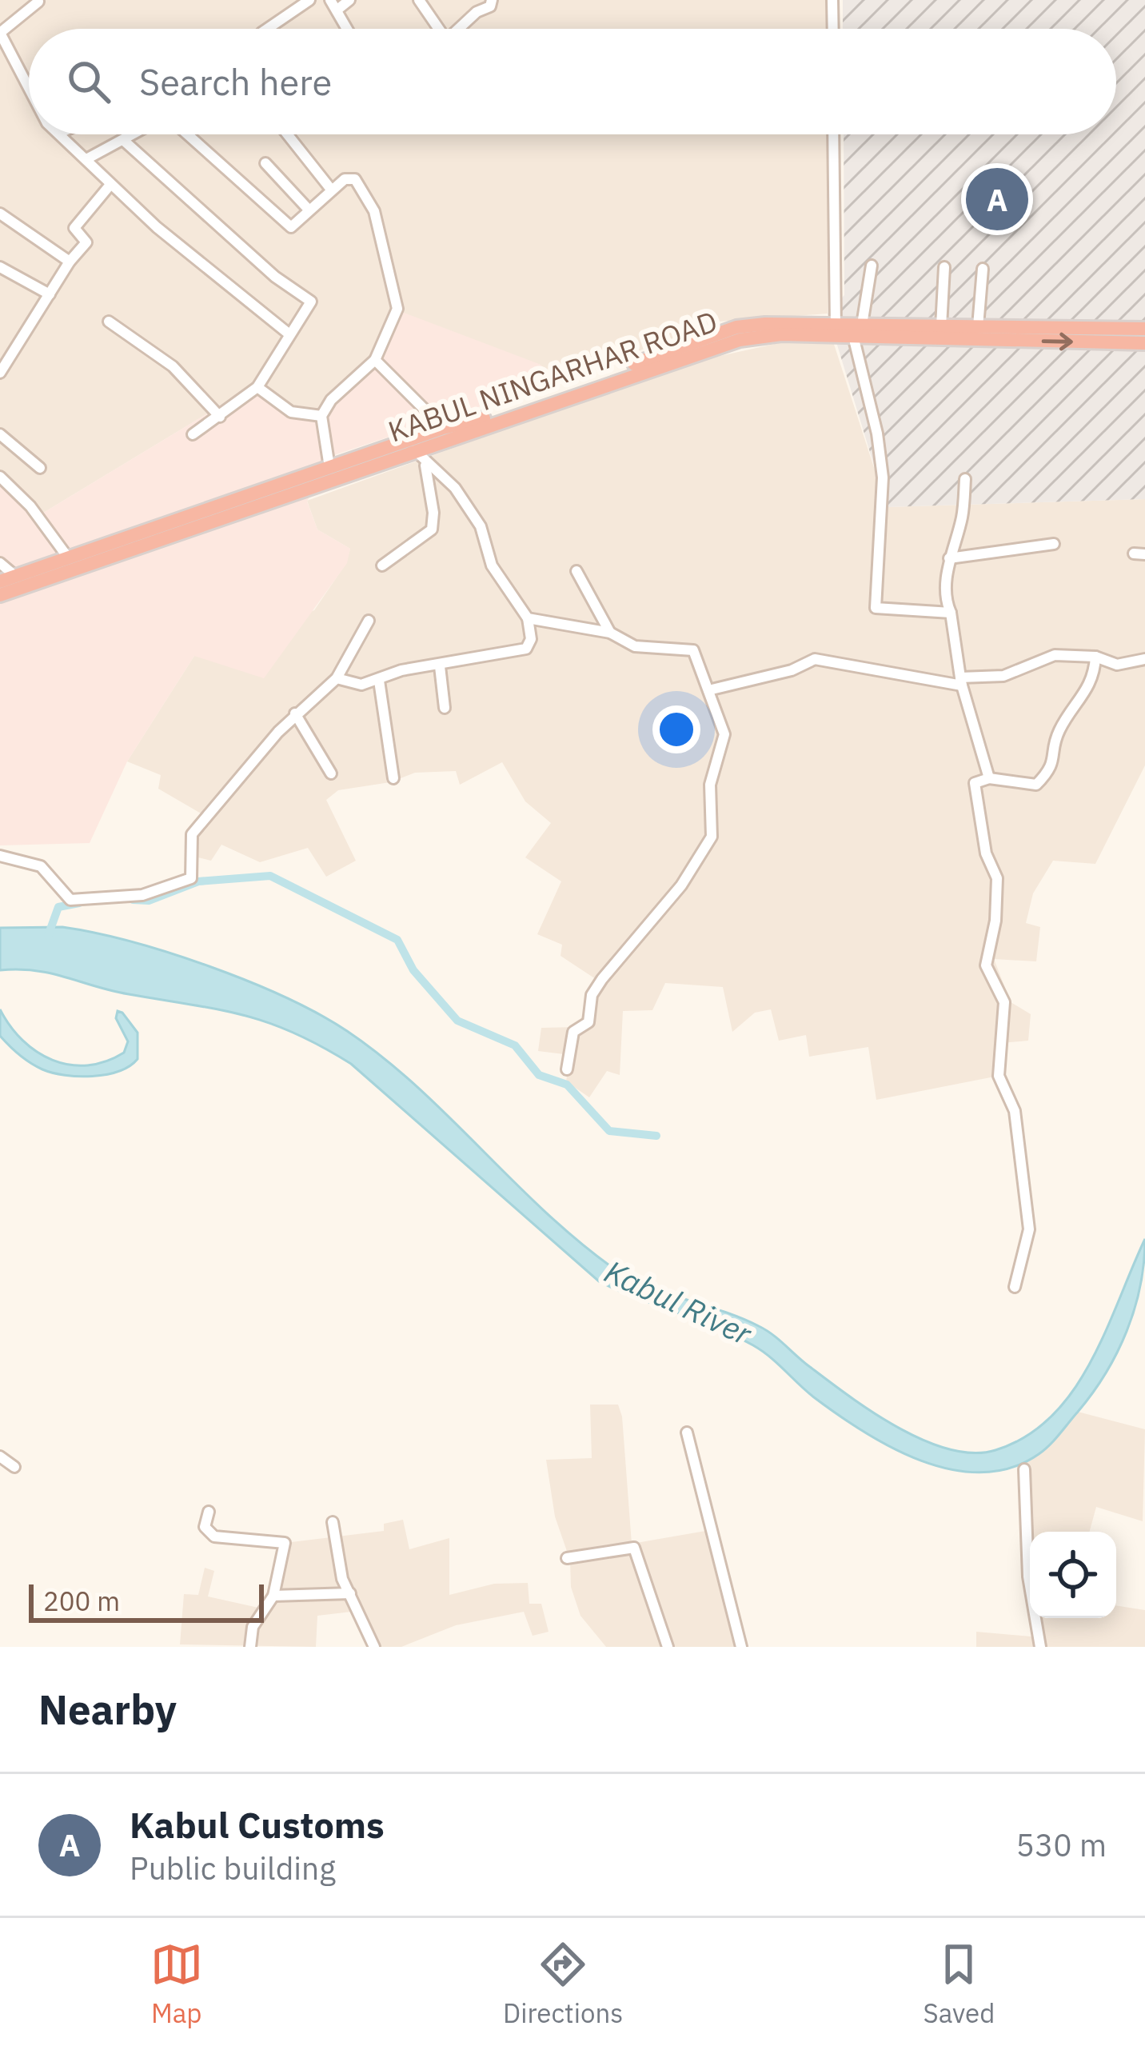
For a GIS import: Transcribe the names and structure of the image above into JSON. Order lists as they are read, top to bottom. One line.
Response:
{"streets":{"highway":["KABUL NINGARHAR ROAD"]},"water":["Kabul River"],"scale_bar":"200 m","page":{"search":"Search here","pins":"A","scale":"200 m","heading":"Nearby","list":[{"mark":"A","name":"Kabul Customs","note":"Public building","value":"530 m"}],"nav":["Map","Directions","Saved"]}}
